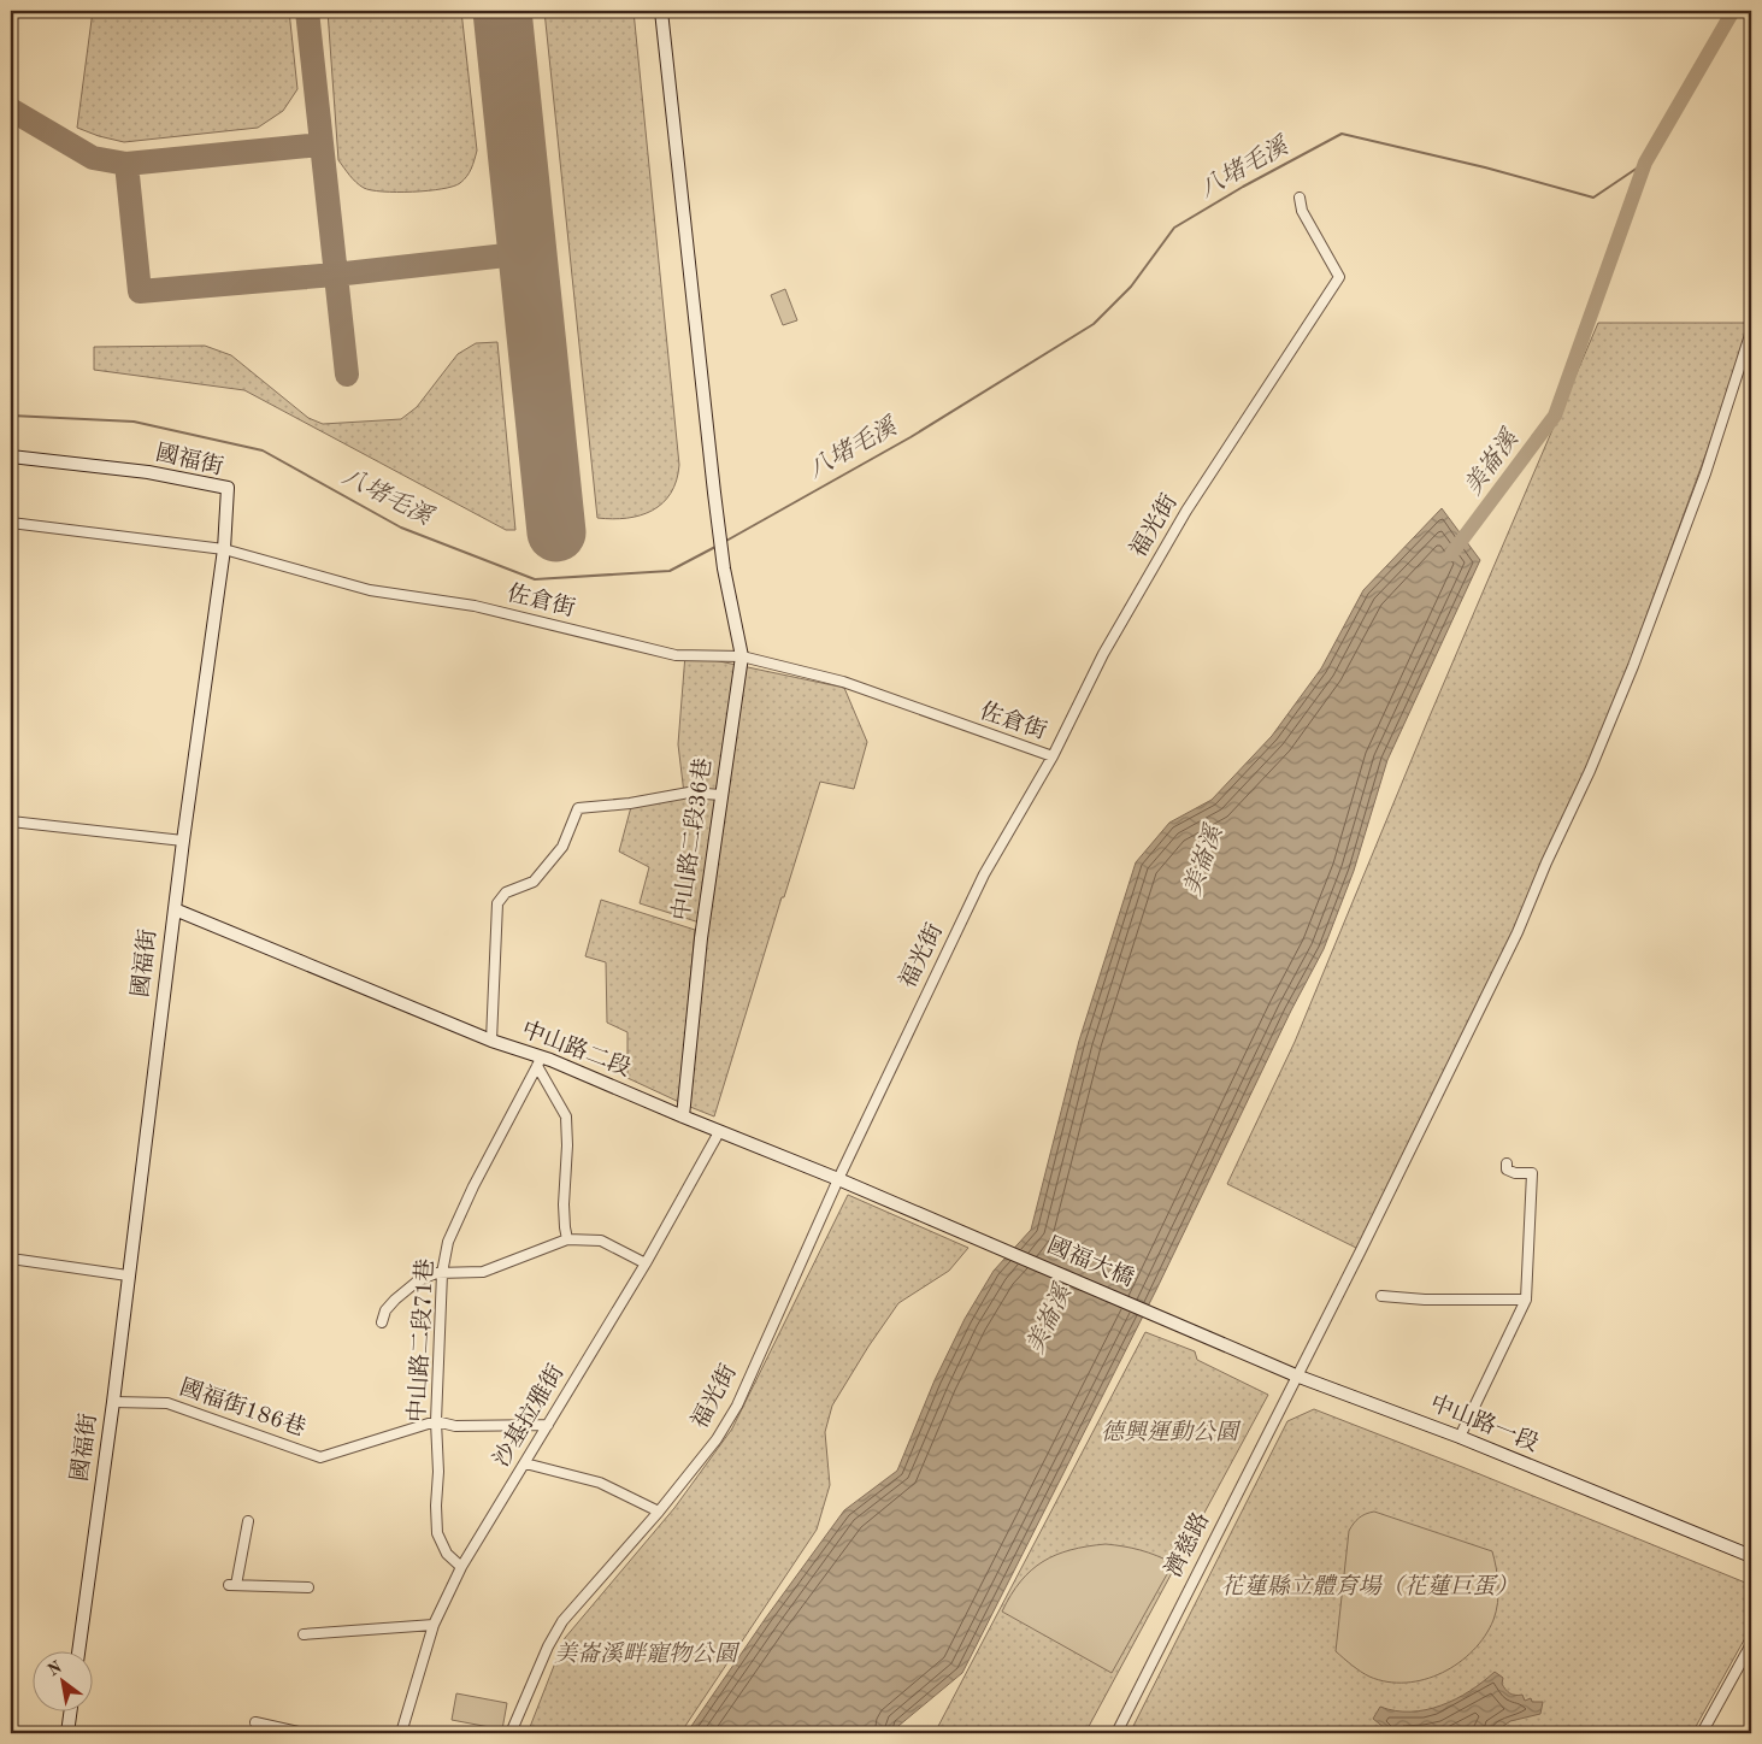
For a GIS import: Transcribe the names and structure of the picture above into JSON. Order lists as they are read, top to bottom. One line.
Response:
{"streets":{"street":["國福街","福光街","佐倉街","中山路二段36巷","中山路二段","國福大橋","中山路二段71巷","國福街186巷","沙基拉雅街","中山路一段","濟慈路"]},"crossings":[["國福街","佐倉街"],["國福街","中山路二段"],["國福街","國福街186巷"],["福光街","佐倉街"],["福光街","中山路二段"],["佐倉街","中山路二段36巷"],["中山路二段36巷","中山路二段"],["中山路二段","國福大橋"],["中山路二段","中山路二段71巷"],["中山路二段","沙基拉雅街"],["國福大橋","中山路一段"],["中山路二段71巷","國福街186巷"],["中山路二段71巷","沙基拉雅街"],["中山路一段","濟慈路"]],"water":["八堵毛溪","美崙溪"],"parks":["德興運動公園","花蓮縣立體育場（花蓮巨蛋）","美崙溪畔寵物公園"],"north":"top left"}
